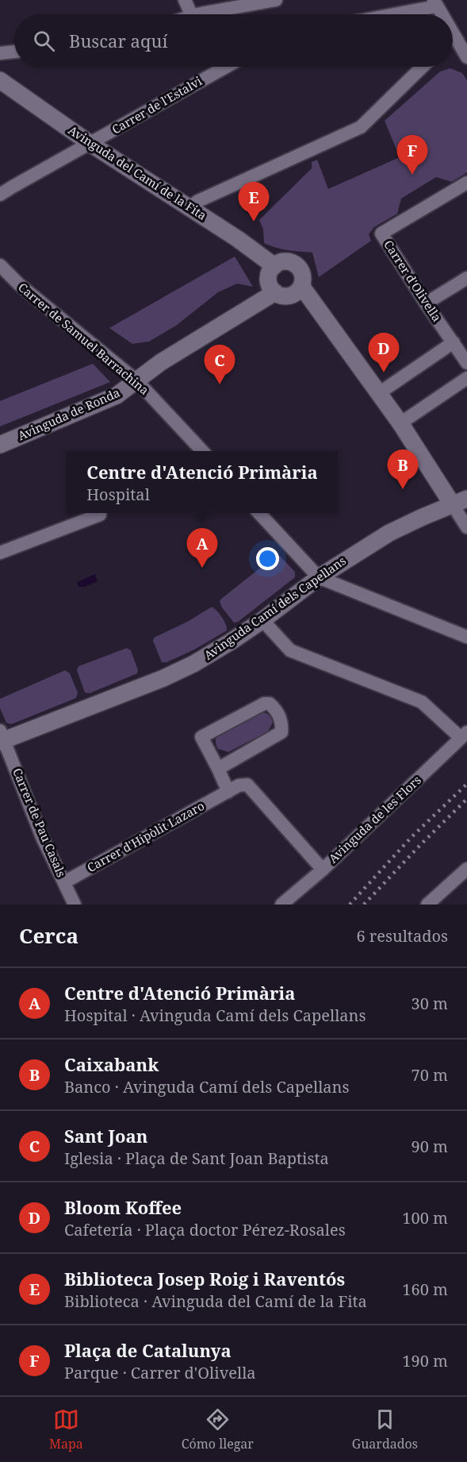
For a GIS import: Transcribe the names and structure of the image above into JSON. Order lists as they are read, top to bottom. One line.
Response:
{"streets":{"street":["Carrer de l'Estalvi","Avinguda del Camí de la Fita","Carrer d'Olivella","Carrer de Samuel Barrachina","Avinguda de Ronda","Avinguda Camí dels Capellans","Avinguda de les Flors","Carrer de Pau Casals","Carrer d'Hipòlit Lazaro"]},"crossings":[["Carrer de l'Estalvi","Avinguda del Camí de la Fita"],["Avinguda del Camí de la Fita","Avinguda de Ronda"],["Carrer de Samuel Barrachina","Avinguda de Ronda"],["Avinguda Camí dels Capellans","Carrer de Pau Casals"],["Avinguda de les Flors","Carrer d'Hipòlit Lazaro"],["Carrer de Pau Casals","Carrer d'Hipòlit Lazaro"]],"page":{"search":"Buscar aquí","pins":["F","E","D","C","B","A"],"popup":["Centre d'Atenció Primària","Hospital"],"heading":["Cerca","6 resultados"],"list":[{"mark":"A","name":"Centre d'Atenció Primària","note":"Hospital · Avinguda Camí dels Capellans","value":"30 m"},{"mark":"B","name":"Caixabank","note":"Banco · Avinguda Camí dels Capellans","value":"70 m"},{"mark":"C","name":"Sant Joan","note":"Iglesia · Plaça de Sant Joan Baptista","value":"90 m"},{"mark":"D","name":"Bloom Koffee","note":"Cafetería · Plaça doctor Pérez-Rosales","value":"100 m"},{"mark":"E","name":"Biblioteca Josep Roig i Raventós","note":"Biblioteca · Avinguda del Camí de la Fita","value":"160 m"},{"mark":"F","name":"Plaça de Catalunya","note":"Parque · Carrer d'Olivella","value":"190 m"}],"nav":["Mapa","Cómo llegar","Guardados"]}}
